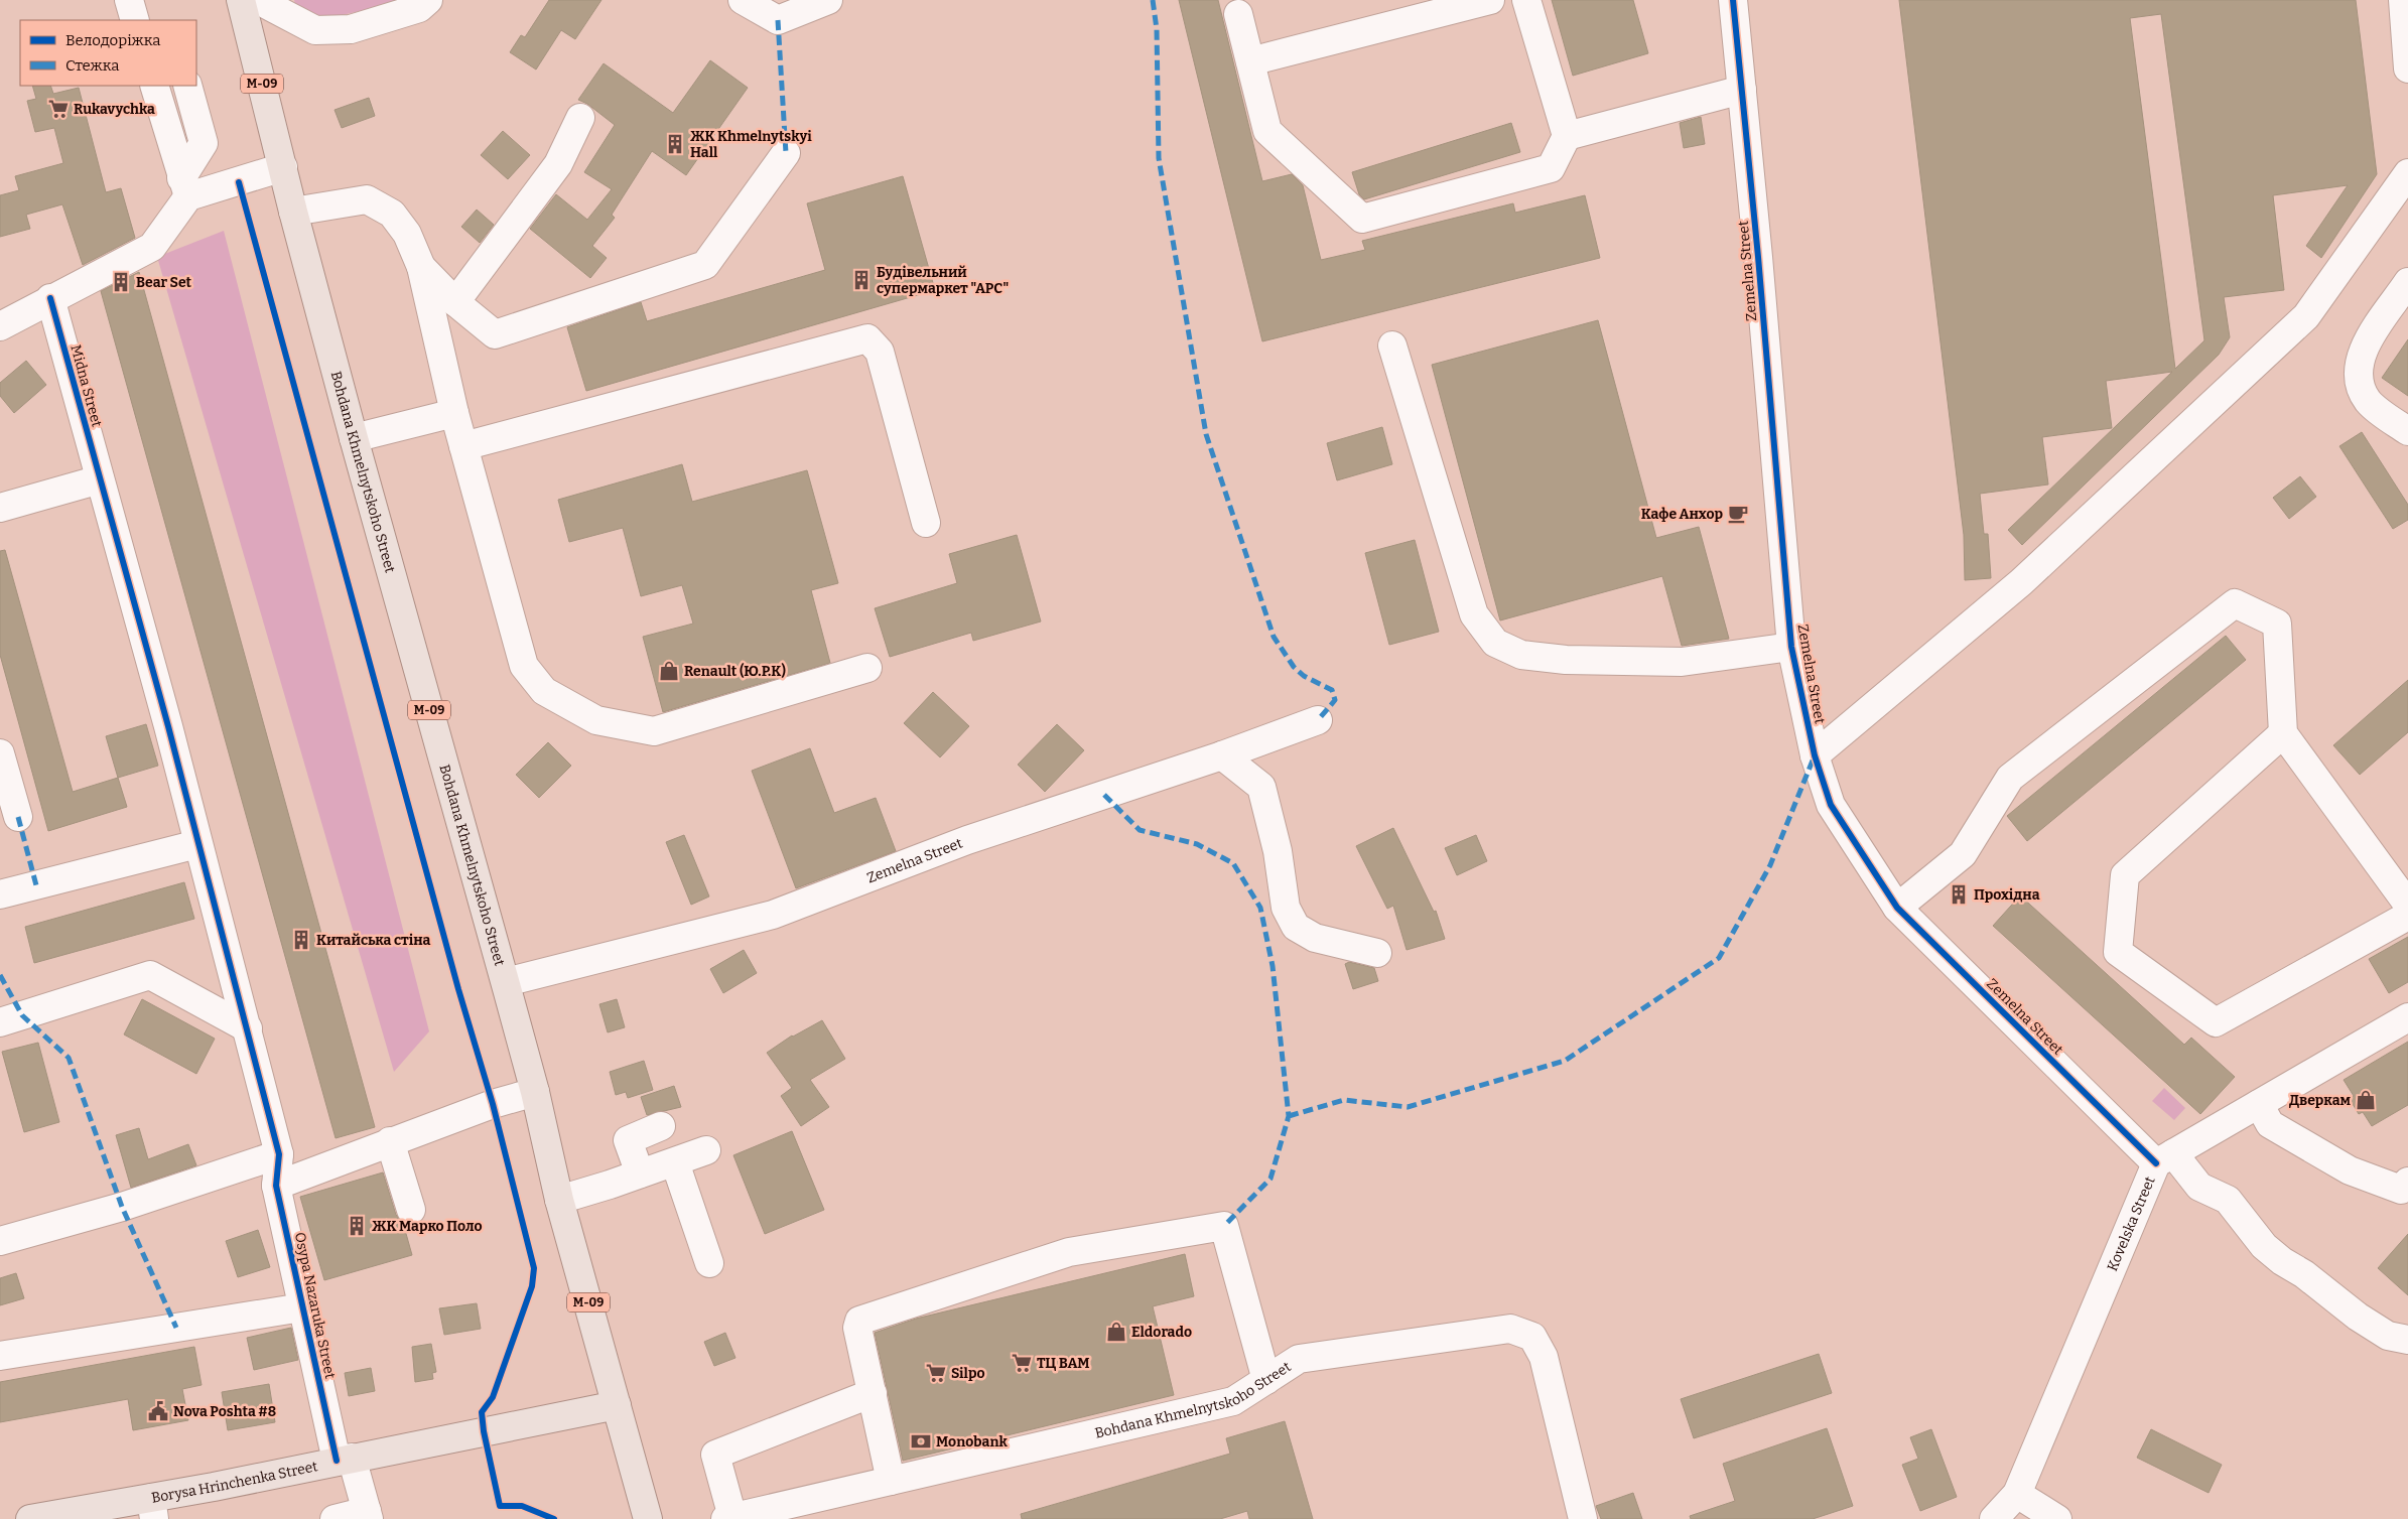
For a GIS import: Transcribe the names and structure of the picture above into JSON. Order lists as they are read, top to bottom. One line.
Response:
{"streets":{"main road":["М-09","Bohdana Khmelnytskoho Street","Borysa Hrinchenka Street"],"street":["Zemelna Street","Midna Street","Kovelska Street","Osypa Nazaruka Street"]},"crossings":[["Zemelna Street","Bohdana Khmelnytskoho Street"],["Zemelna Street","Kovelska Street"],["Midna Street","Osypa Nazaruka Street"],["Bohdana Khmelnytskoho Street","Borysa Hrinchenka Street"],["Osypa Nazaruka Street","Borysa Hrinchenka Street"]],"places":{"supermarket":["Rukavychka","ТЦ ВАМ","Silpo"],"building":["ЖК Khmelnytskyi Hall","Будівельний супермаркет \"АРС\"","Bear Set","Прохідна","Китайська стіна","ЖК Марко Поло"],"cafe":["Кафе Анхор"],"shop":["Renault (Ю.Р.К)","Дверкам","Eldorado"],"public building":["Nova Poshta #8"],"bank":["Monobank"]},"legend":["Велодоріжка","Стежка"]}
